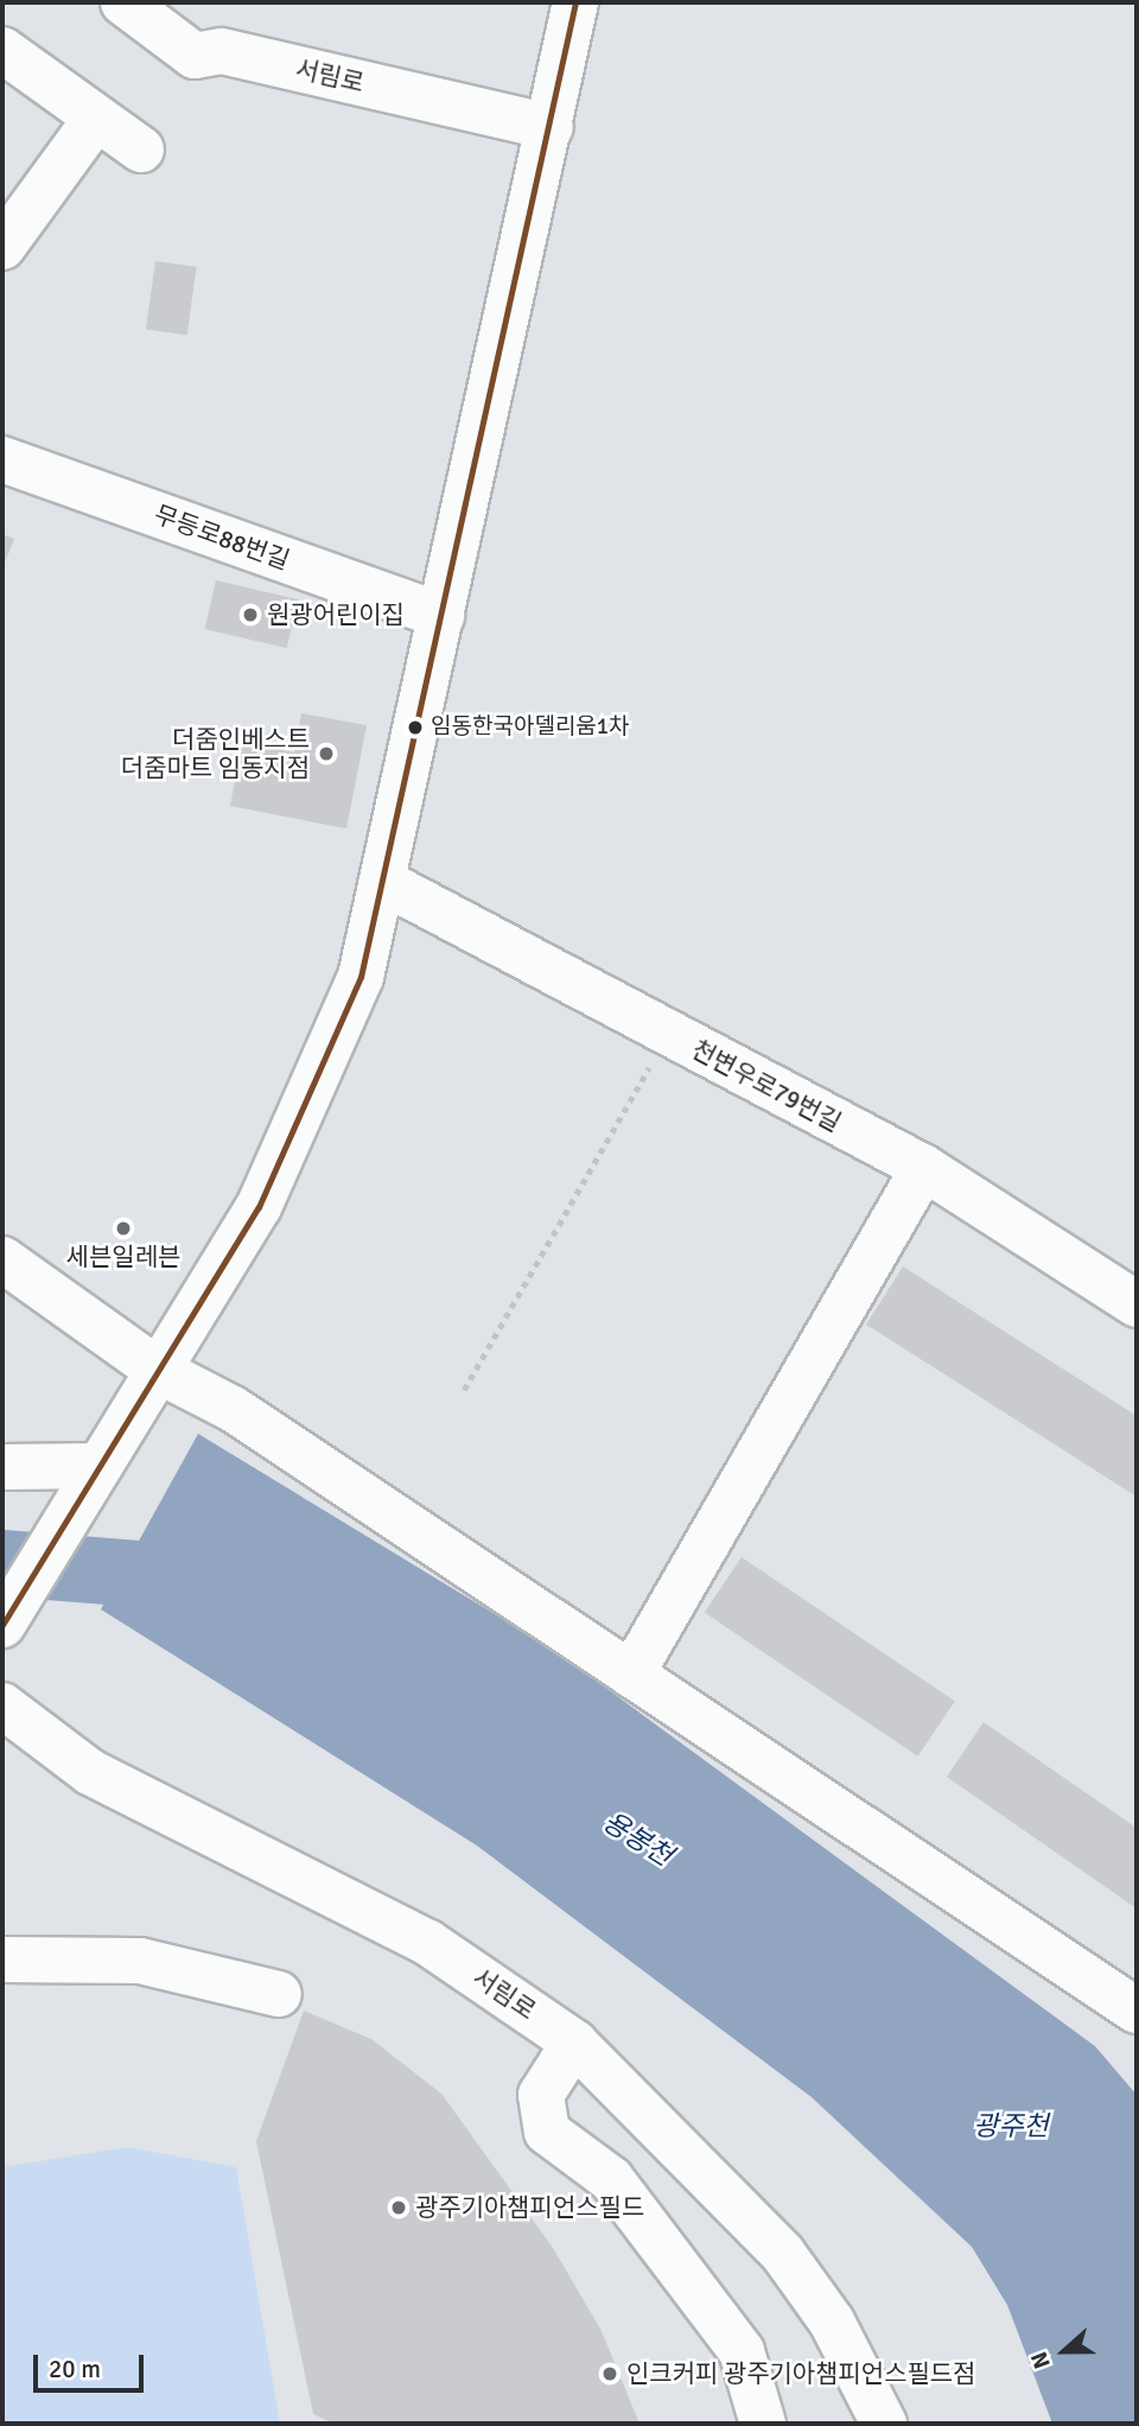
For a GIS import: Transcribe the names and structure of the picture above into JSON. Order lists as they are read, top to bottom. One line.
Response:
{"streets":{"street":["서림로","무등로88번길","천변우로79번길"]},"water":["용봉천","광주천"],"places":["원광어린이집","임동한국아델리움1차","더줌인베스트 더줌마트 임동지점","세븐일레븐","광주기아챔피언스필드","인크커피 광주기아챔피언스필드점"],"scale_bar":"20 m","north":"left"}
